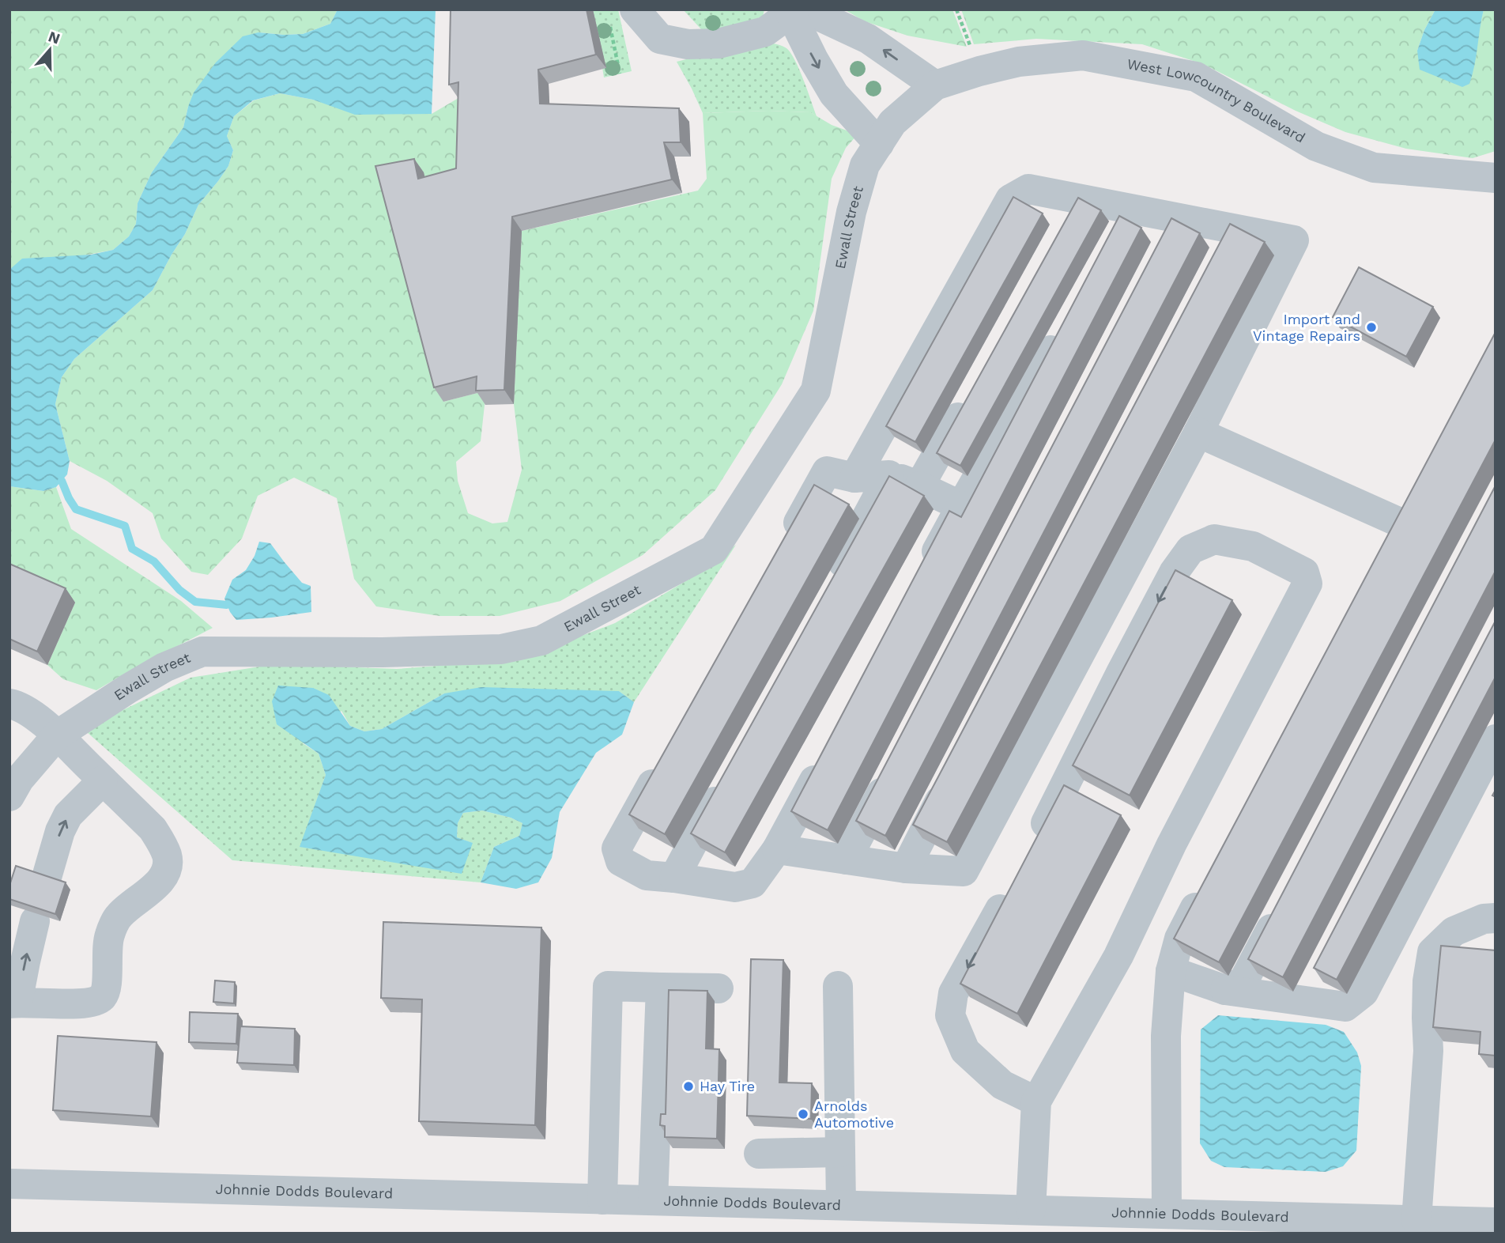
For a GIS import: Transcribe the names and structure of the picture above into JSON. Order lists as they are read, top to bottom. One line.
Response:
{"streets":{"street":["West Lowcountry Boulevard","Ewall Street","Johnnie Dodds Boulevard"]},"crossings":[["West Lowcountry Boulevard","Ewall Street"]],"places":["Import and Vintage Repairs","Hay Tire","Arnolds Automotive"],"north":"top"}
